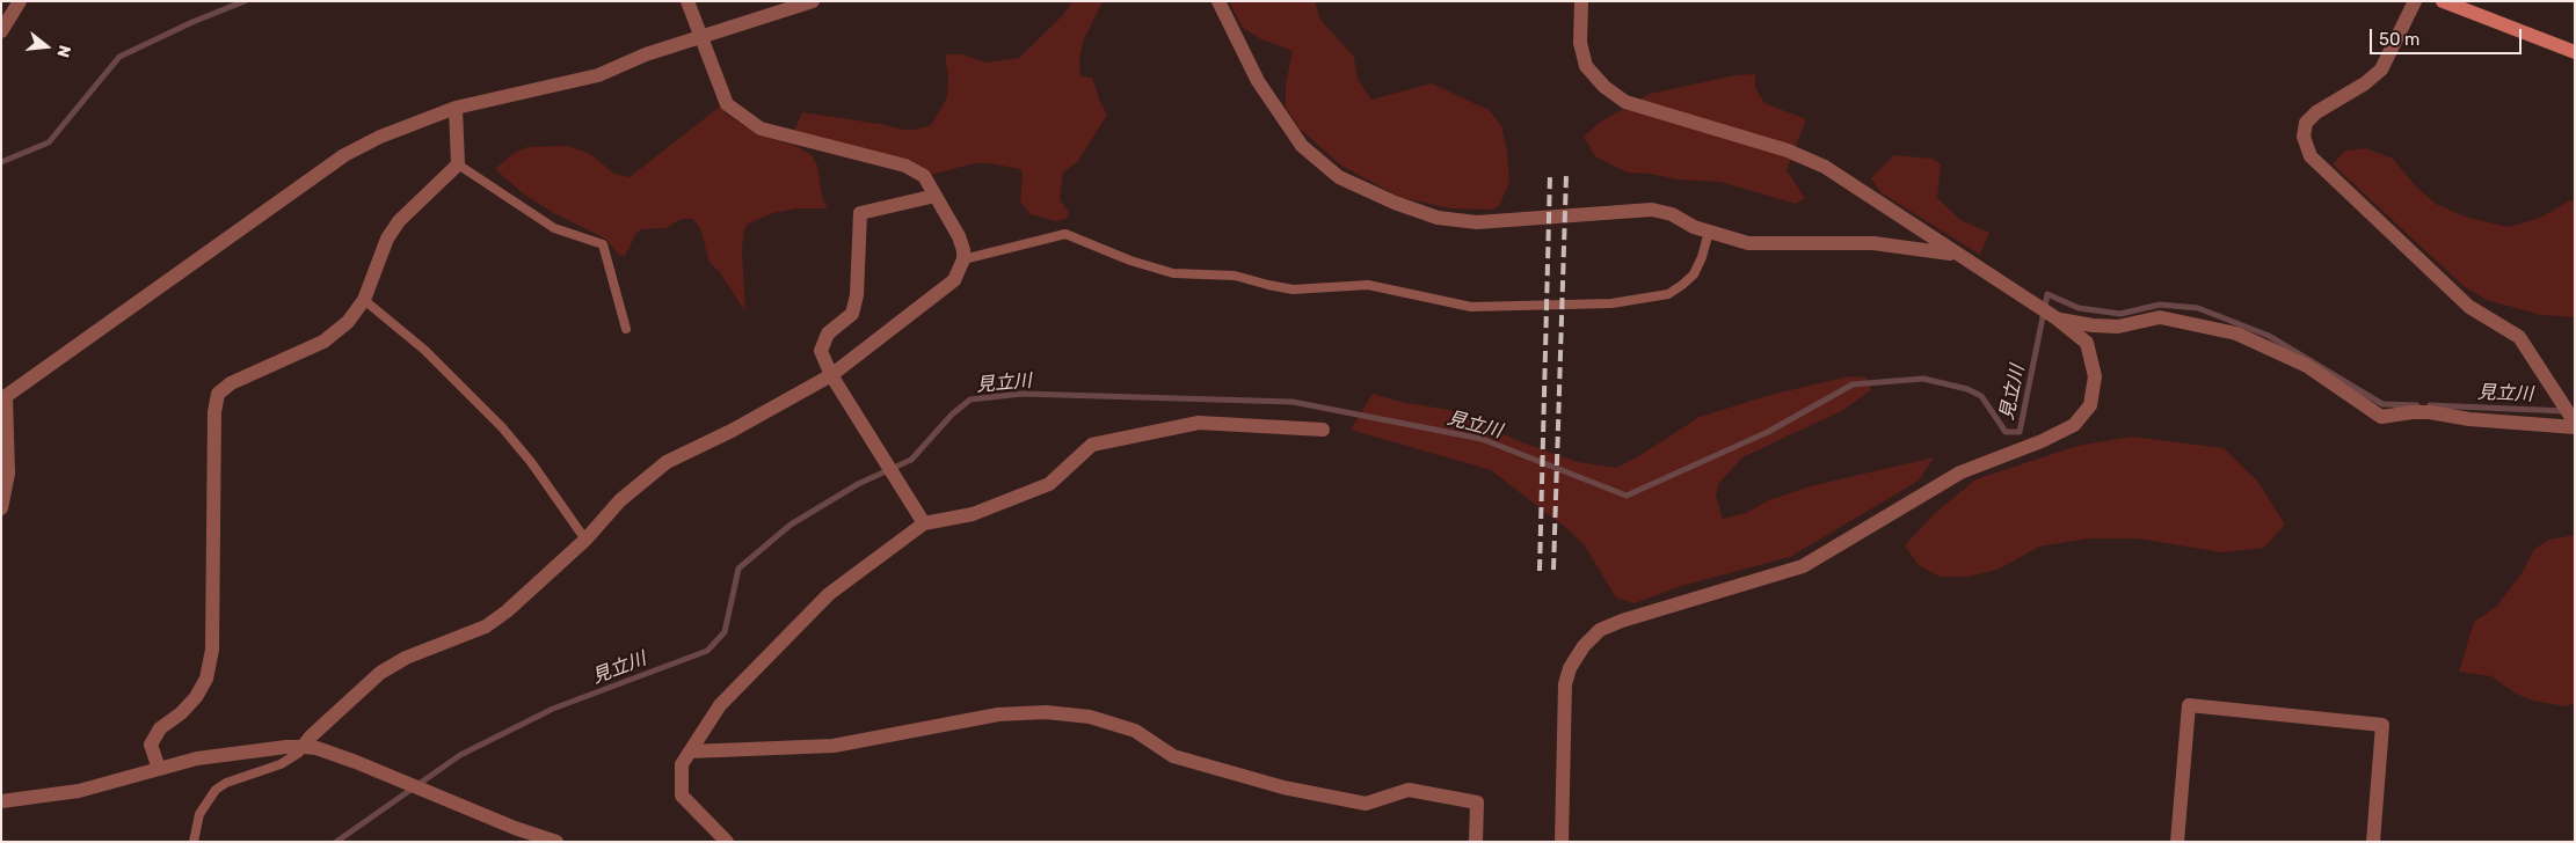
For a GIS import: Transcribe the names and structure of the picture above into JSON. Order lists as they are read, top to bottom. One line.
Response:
{"water":["見立川"],"scale_bar":"50 m","north":"right"}
